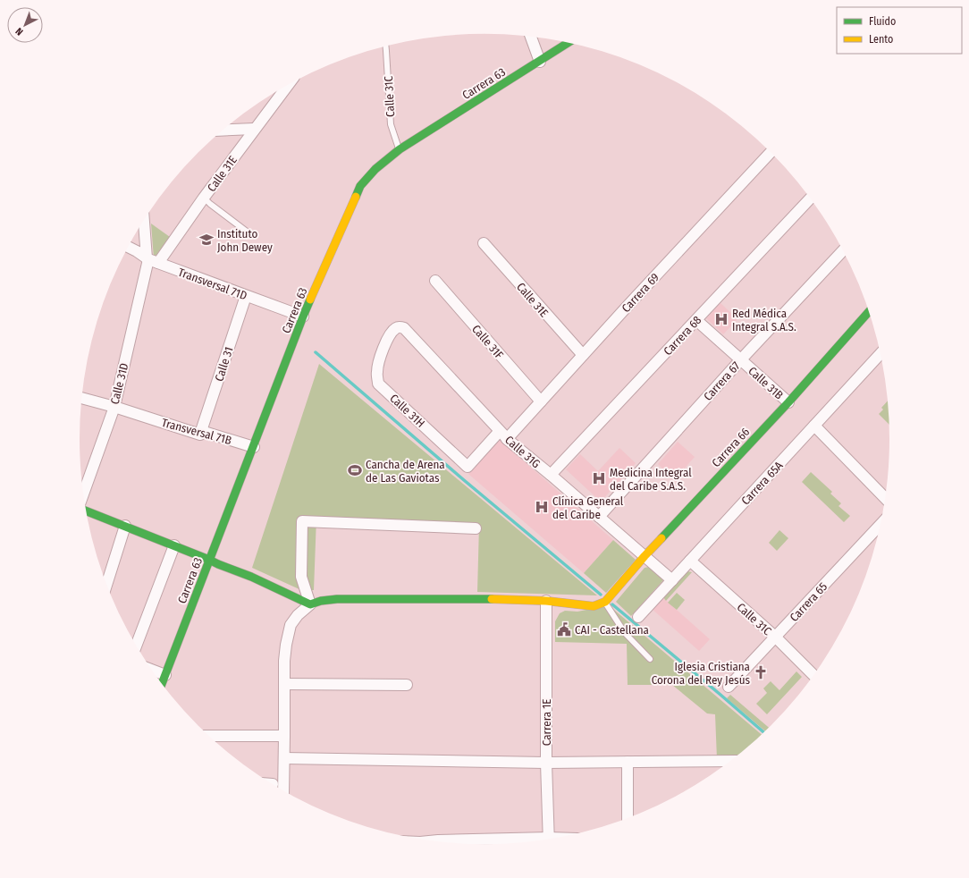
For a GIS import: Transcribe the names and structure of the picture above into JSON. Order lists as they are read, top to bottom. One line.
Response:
{"streets":{"street":["Carrera 63","Calle 31C","Calle 31E","Transversal 71D","Carrera 69","Carrera 68","Calle 31F","Calle 31","Carrera 67","Calle 31B","Calle 31D","Calle 31H","Transversal 71B","Carrera 66","Calle 31G","Carrera 65A","Carrera 65","Carrera 1E"]},"crossings":[["Carrera 63","Calle 31C"],["Carrera 63","Transversal 71D"],["Carrera 63","Transversal 71B"],["Calle 31C","Carrera 65A"],["Calle 31C","Carrera 65"],["Calle 31E","Transversal 71D"],["Calle 31E","Carrera 69"],["Calle 31E","Calle 31D"],["Transversal 71D","Calle 31"],["Transversal 71D","Calle 31D"],["Carrera 69","Calle 31F"],["Carrera 69","Calle 31H"],["Carrera 69","Calle 31G"],["Carrera 68","Calle 31B"],["Carrera 68","Calle 31G"],["Calle 31","Transversal 71B"],["Carrera 67","Calle 31B"],["Carrera 67","Calle 31G"],["Calle 31B","Carrera 66"],["Calle 31D","Transversal 71B"],["Calle 31H","Calle 31G"],["Carrera 66","Calle 31G"],["Calle 31G","Carrera 65A"]],"places":{"school or university":["Instituto John Dewey"],"hospital":["Red Médica Integral S.A.S.","Medicina Integral del Caribe S.A.S.","Clínica General del Caribe"],"sports":["Cancha de Arena de Las Gaviotas"],"public building":["CAI - Castellana"],"church":["Iglesia Cristiana Corona del Rey Jesús"]},"legend":["Fluido","Lento"],"north":"bottom left"}
